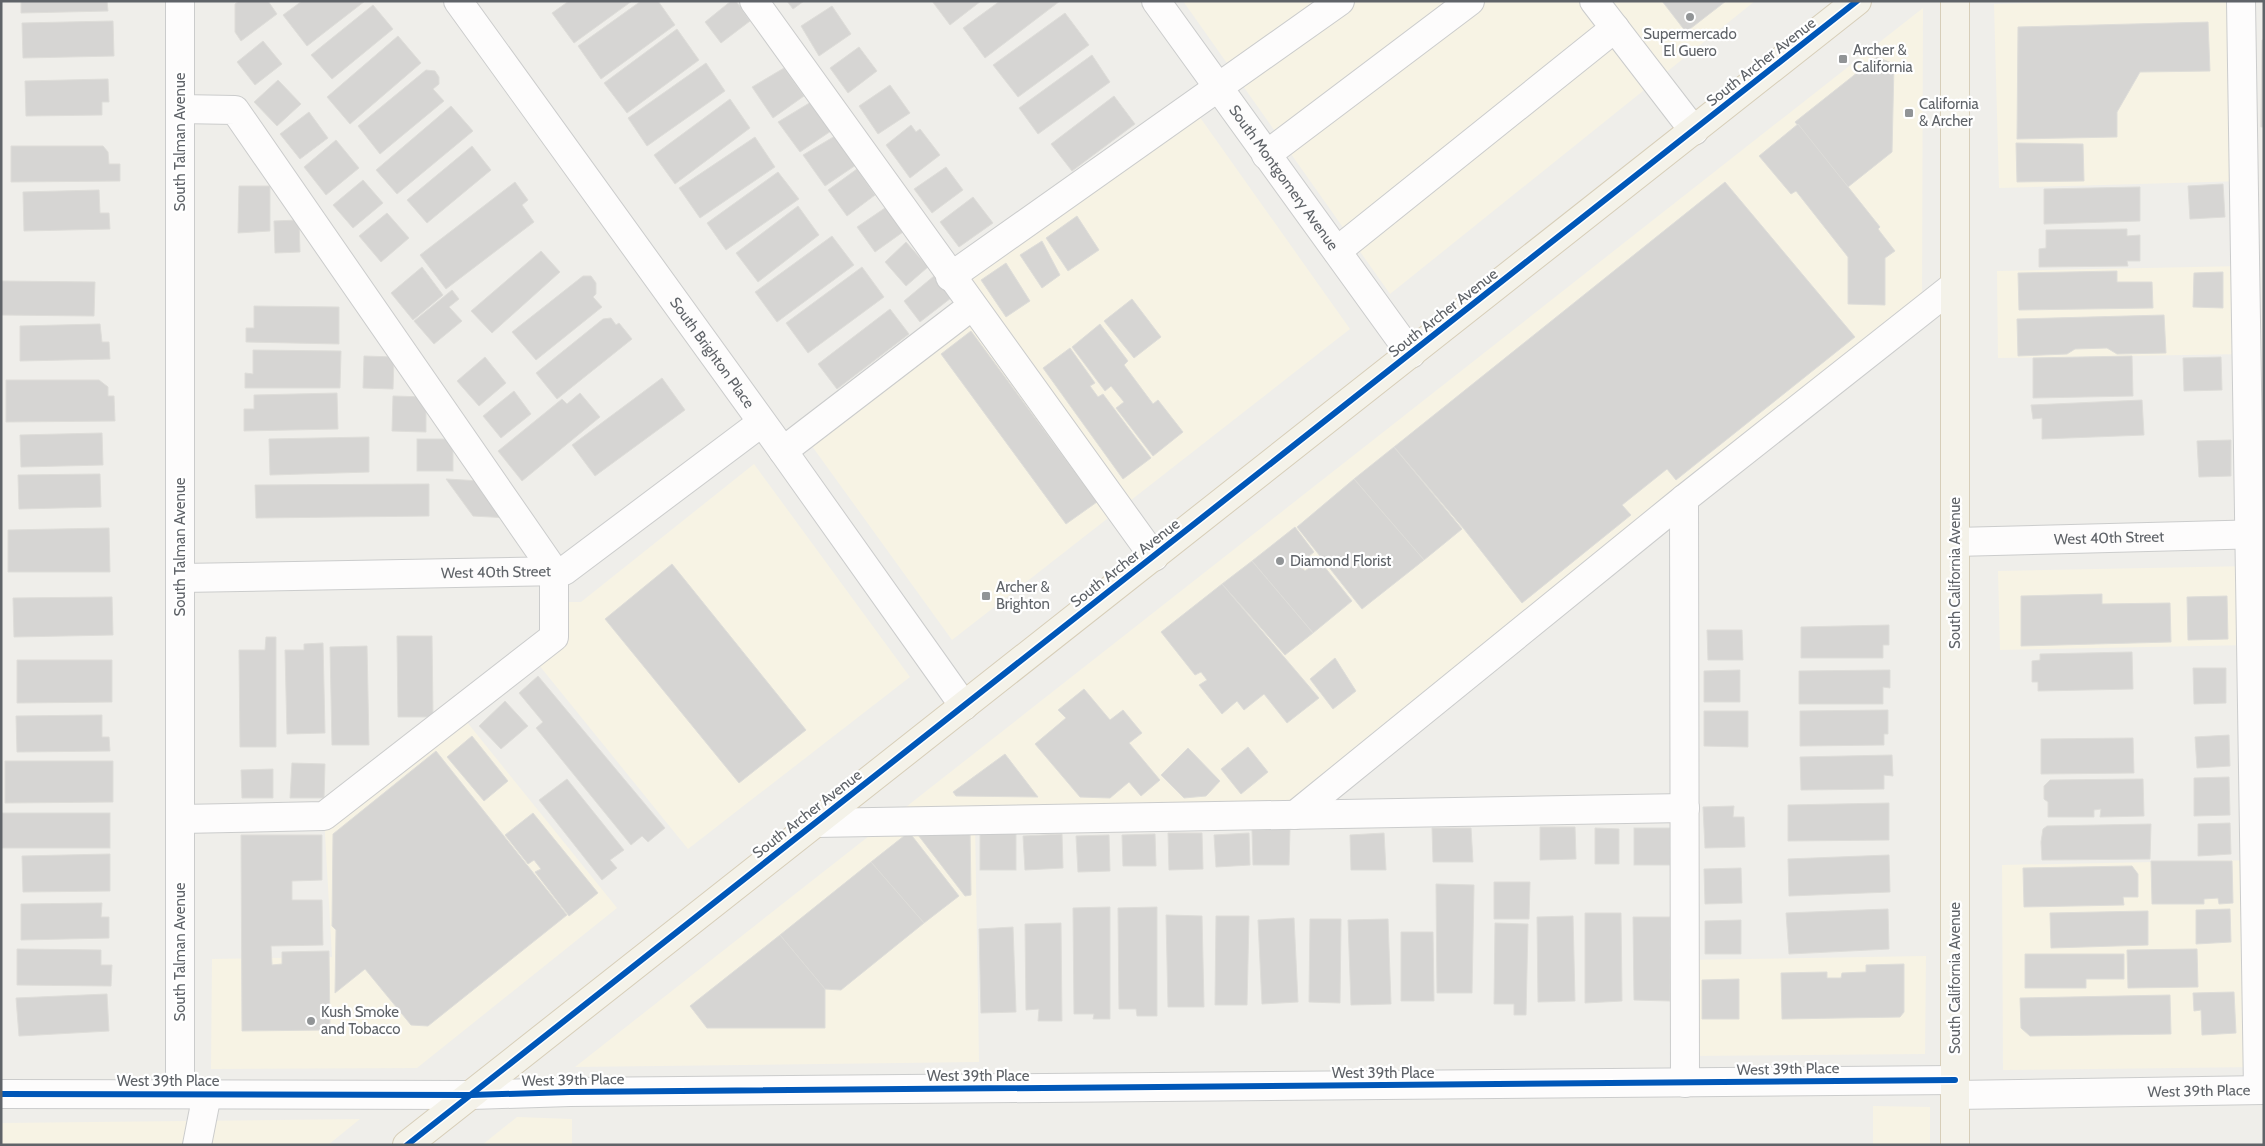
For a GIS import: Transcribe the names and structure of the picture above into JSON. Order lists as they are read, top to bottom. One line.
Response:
{"streets":{"main road":["South Archer Avenue","South California Avenue"],"street":["South Talman Avenue","South Montgomery Avenue","South Brighton Place","West 40th Street","West 39th Place"]},"crossings":[["South Archer Avenue","South Montgomery Avenue"],["South Archer Avenue","South Brighton Place"],["South Archer Avenue","West 39th Place"],["South Talman Avenue","West 40th Street"],["South Talman Avenue","West 39th Place"],["South Brighton Place","West 40th Street"],["West 40th Street","South California Avenue"],["South California Avenue","West 39th Place"]],"places":{"other":["Supermercado El Guero","Diamond Florist","Kush Smoke and Tobacco"],"transit":["Archer & California","California & Archer","Archer & Brighton"]}}
